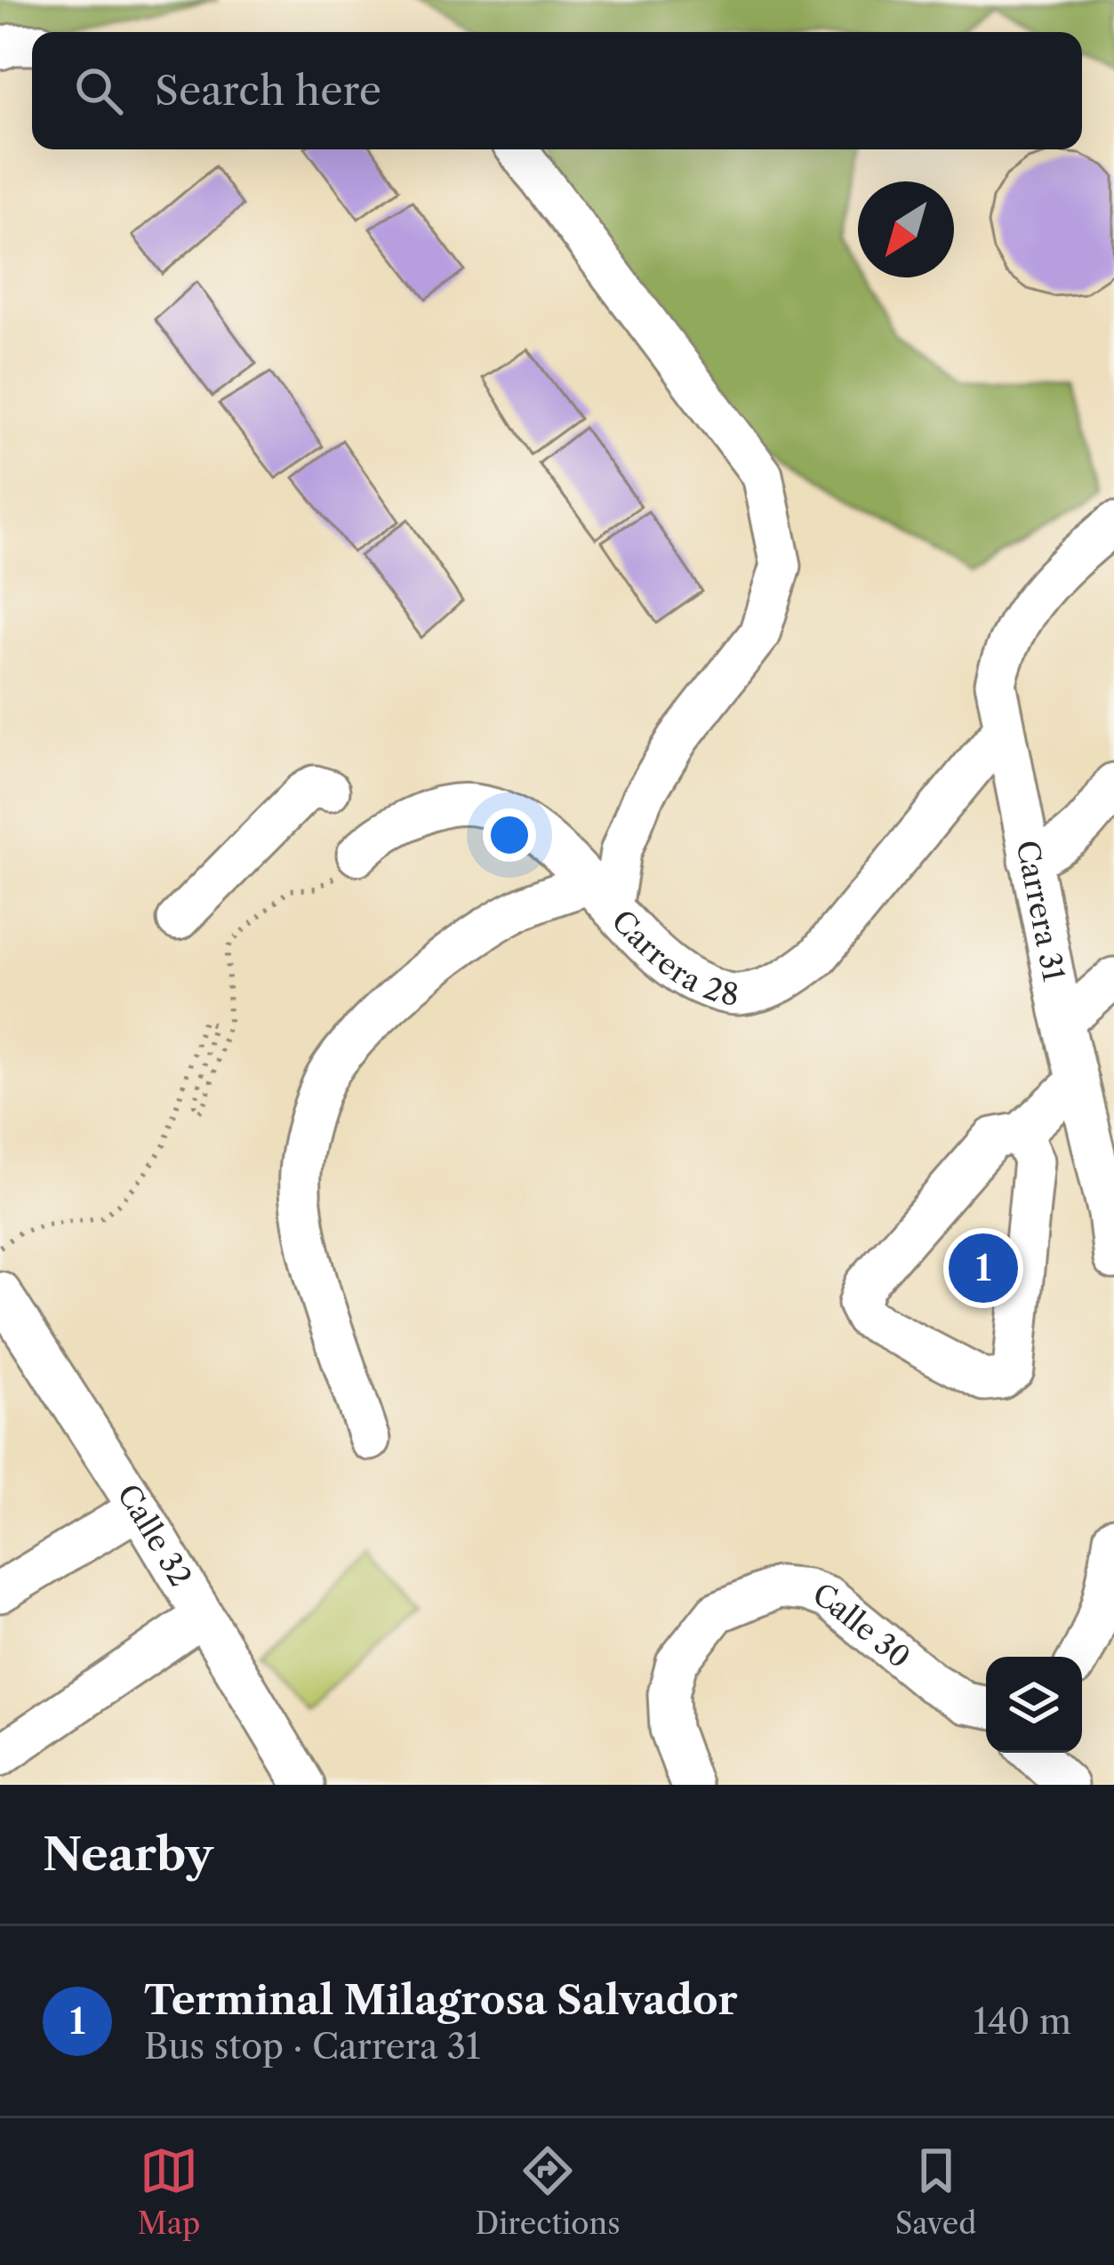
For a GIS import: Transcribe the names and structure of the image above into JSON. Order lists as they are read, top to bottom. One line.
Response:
{"streets":{"street":["Carrera 31","Carrera 28","Calle 32","Calle 30"]},"crossings":[["Carrera 31","Carrera 28"]],"north":"bottom left","page":{"search":"Search here","pins":"1","heading":"Nearby","list":[{"mark":"1","name":"Terminal Milagrosa Salvador","note":"Bus stop · Carrera 31","value":"140 m"}],"nav":["Map","Directions","Saved"]}}
